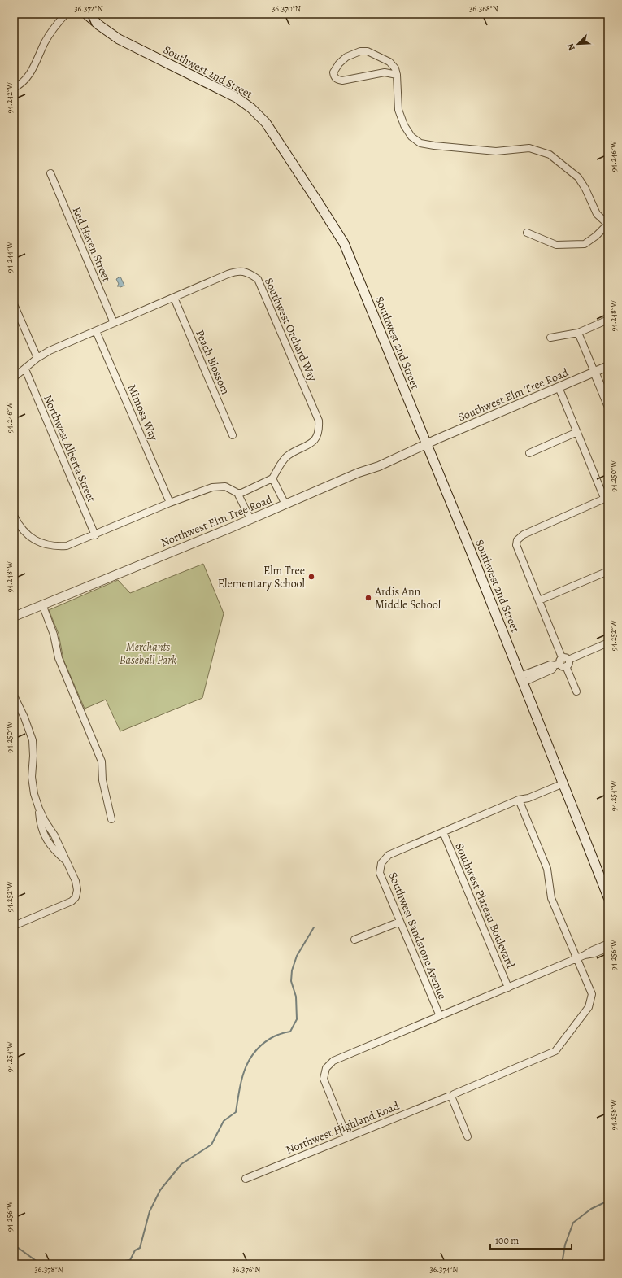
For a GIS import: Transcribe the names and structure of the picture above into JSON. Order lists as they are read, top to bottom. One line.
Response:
{"streets":{"main road":["Southwest 2nd Street"],"street":["Red Haven Street","Southwest Orchard Way","Peach Blossom","Southwest Elm Tree Road","Mimosa Way","Northwest Alberta Street","Northwest Elm Tree Road","Southwest Plateau Boulevard","Southwest Sandstone Avenue","Northwest Highland Road"]},"crossings":[["Southwest 2nd Street","Southwest Elm Tree Road"],["Southwest 2nd Street","Northwest Elm Tree Road"],["Red Haven Street","Southwest Orchard Way"],["Southwest Orchard Way","Peach Blossom"],["Southwest Orchard Way","Mimosa Way"],["Southwest Orchard Way","Northwest Alberta Street"],["Southwest Elm Tree Road","Northwest Elm Tree Road"],["Southwest Plateau Boulevard","Southwest Sandstone Avenue"]],"parks":["Merchants Baseball Park"],"places":["Elm Tree Elementary School","Ardis Ann Middle School"],"scale_bar":"100 m","north":"bottom left","coordinates":["36.372°N","36.370°N","36.368°N","94.242°W","94.246°W","94.244°W","94.248°W","94.250°W","94.252°W","94.254°W","94.256°W","94.258°W","36.378°N","36.376°N","36.374°N"]}
